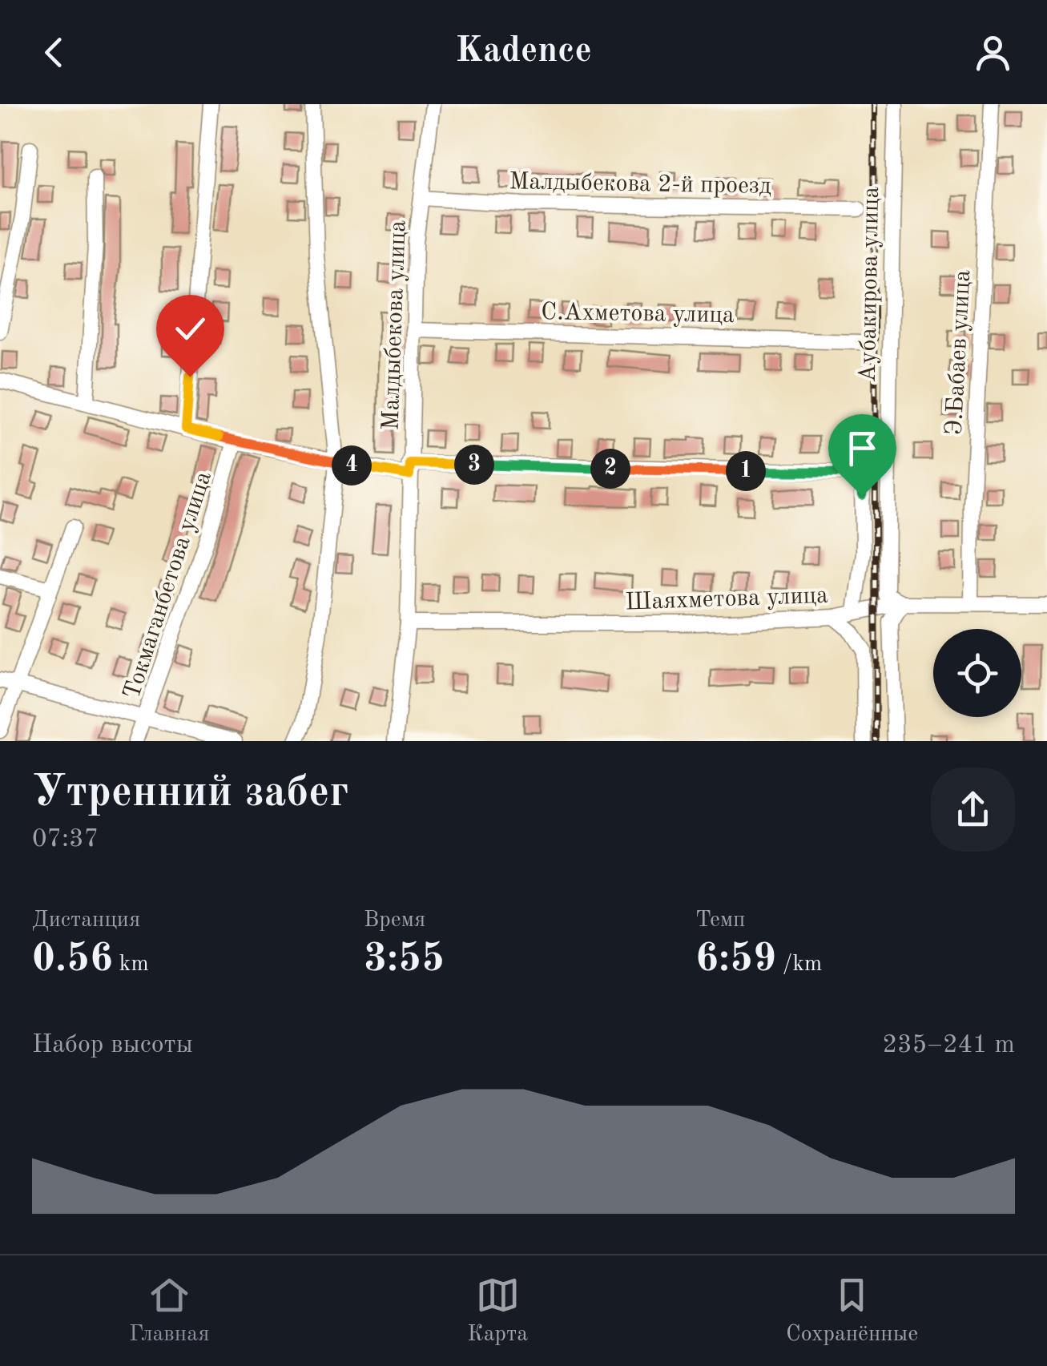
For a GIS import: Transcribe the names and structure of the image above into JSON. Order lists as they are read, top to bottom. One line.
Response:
{"streets":{"street":["Малдыбекова 2-й проезд","Аубакирова улица","С.Ахметова улица","Малдыбекова улица","Э.Бабаев улица","Токмаганбетова улица","Шаяхметова улица"]},"crossings":[["Малдыбекова 2-й проезд","Малдыбекова улица"],["Аубакирова улица","Шаяхметова улица"],["С.Ахметова улица","Малдыбекова улица"],["Малдыбекова улица","Шаяхметова улица"],["Э.Бабаев улица","Шаяхметова улица"]],"page":{"header":"Kadence","pins":["3","4","2","1"],"heading":["Утренний забег","07:37"],"stats":[["Дистанция","0.56 km"],["Время","3:55"],["Темп","6:59 /km"]],"chart":["Набор высоты","235–241 m"],"tabs":["Главная","Карта","Сохранённые"]}}
